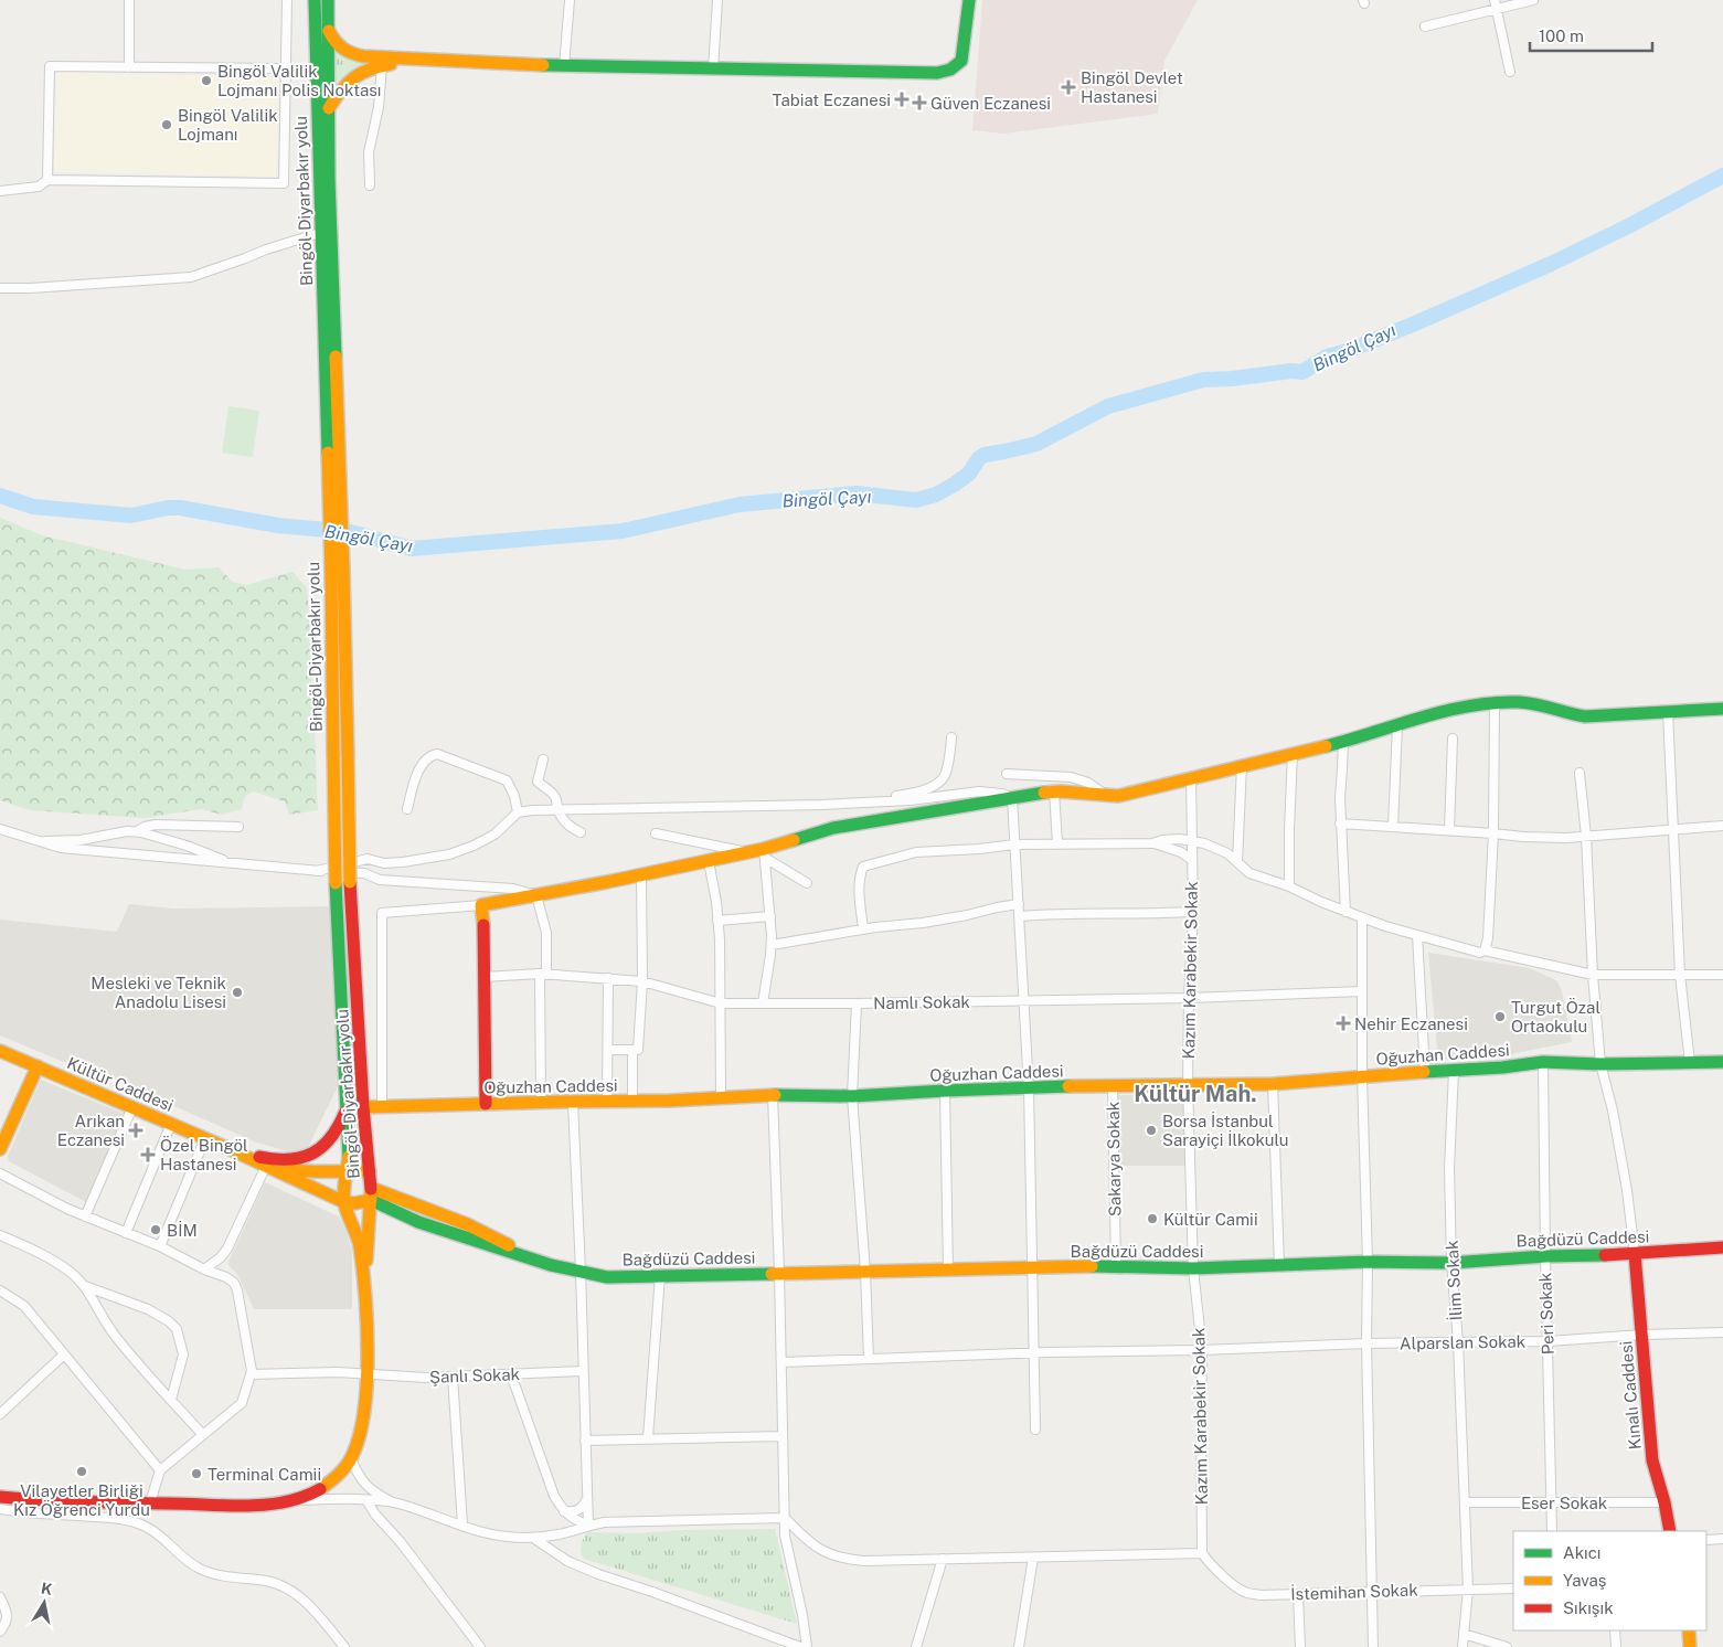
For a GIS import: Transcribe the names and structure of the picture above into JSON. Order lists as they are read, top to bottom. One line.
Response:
{"streets":{"street":["Bingöl-Diyarbakır yolu","Kazım Karabekir Sokak","Namlı Sokak","Oğuzhan Caddesi","Kültür Caddesi","Sakarya Sokak","Bağdüzü Caddesi","İlim Sokak","Peri Sokak","Alparslan Sokak","Şanlı Sokak","Kınalı Caddesi","Eser Sokak","İstemihan Sokak"]},"crossings":[["Bingöl-Diyarbakır yolu","Oğuzhan Caddesi"],["Bingöl-Diyarbakır yolu","Bağdüzü Caddesi"],["Bingöl-Diyarbakır yolu","Şanlı Sokak"],["Kazım Karabekir Sokak","Namlı Sokak"],["Kazım Karabekir Sokak","Oğuzhan Caddesi"],["Kazım Karabekir Sokak","Bağdüzü Caddesi"],["Kazım Karabekir Sokak","Alparslan Sokak"],["Kazım Karabekir Sokak","İstemihan Sokak"],["Oğuzhan Caddesi","Sakarya Sokak"],["Oğuzhan Caddesi","İlim Sokak"],["Oğuzhan Caddesi","Peri Sokak"],["Sakarya Sokak","Bağdüzü Caddesi"],["Bağdüzü Caddesi","İlim Sokak"],["Bağdüzü Caddesi","Peri Sokak"],["Bağdüzü Caddesi","Kınalı Caddesi"],["İlim Sokak","Alparslan Sokak"],["İlim Sokak","Eser Sokak"],["İlim Sokak","İstemihan Sokak"],["Peri Sokak","Alparslan Sokak"],["Peri Sokak","Eser Sokak"],["Alparslan Sokak","Kınalı Caddesi"],["Kınalı Caddesi","Eser Sokak"]],"districts":["Kültür Mah."],"water":["Bingöl Çayı"],"places":{"other":["Bingöl Valilik Lojmanı Polis Noktası","Bingöl Valilik Lojmanı","Mesleki ve Teknik Anadolu Lisesi","Turgut Özal Ortaokulu","Borsa İstanbul Sarayiçi İlkokulu","Kültür Camii","BİM","Vilayetler Birliği Kız Öğrenci Yurdu","Terminal Camii"],"health":["Bingöl Devlet Hastanesi","Tabiat Eczanesi","Güven Eczanesi","Nehir Eczanesi","Arıkan Eczanesi","Özel Bingöl Hastanesi"]},"legend":["Akıcı","Yavaş","Sıkışık"],"scale_bar":"100 m","north":"top"}
